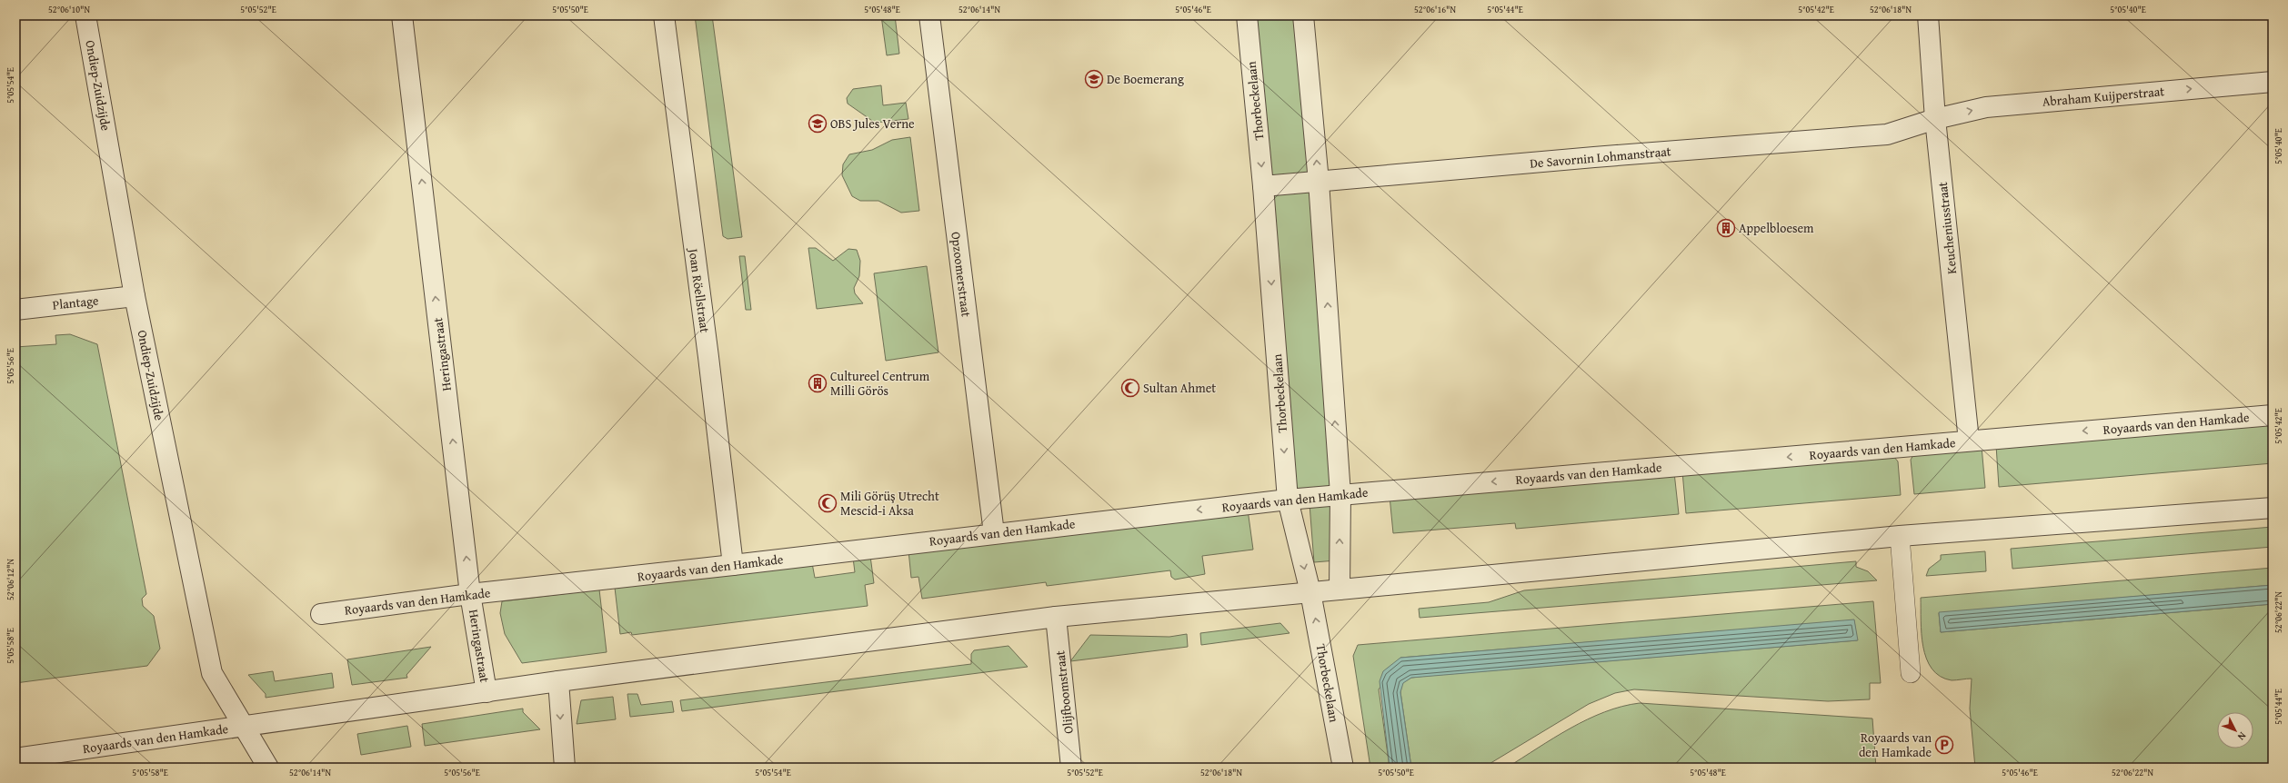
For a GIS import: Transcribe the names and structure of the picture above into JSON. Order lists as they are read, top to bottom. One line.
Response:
{"streets":{"street":["Ondiep-Zuidzijde","Abraham Kuijperstraat","Thorbeckelaan","De Savornin Lohmanstraat","Keucheniusstraat","Opzoomerstraat","Joan Röellstraat","Plantage","Heringastraat","Royaards van den Hamkade","Olijfboomstraat"]},"crossings":[["Ondiep-Zuidzijde","Plantage"],["Ondiep-Zuidzijde","Royaards van den Hamkade"],["Abraham Kuijperstraat","De Savornin Lohmanstraat"],["Abraham Kuijperstraat","Keucheniusstraat"],["Thorbeckelaan","De Savornin Lohmanstraat"],["Thorbeckelaan","Royaards van den Hamkade"],["De Savornin Lohmanstraat","Keucheniusstraat"],["Keucheniusstraat","Royaards van den Hamkade"],["Opzoomerstraat","Royaards van den Hamkade"],["Joan Röellstraat","Royaards van den Hamkade"],["Heringastraat","Royaards van den Hamkade"],["Royaards van den Hamkade","Olijfboomstraat"]],"one_way":["Abraham Kuijperstraat","Heringastraat"],"places":{"school or university":["De Boemerang","OBS Jules Verne"],"building":["Appelbloesem","Cultureel Centrum Milli Görös"],"mosque":["Sultan Ahmet","Mili Görüş Utrecht Mescid-i Aksa"],"parking":["Royaards van den Hamkade"]},"north":"bottom right","coordinates":["52°06'10\"N","5°05'52\"E","5°05'50\"E","5°05'48\"E","52°06'14\"N","5°05'46\"E","52°06'16\"N","5°05'44\"E","5°05'42\"E","52°06'18\"N","5°05'40\"E","5°05'54\"E","5°05'56\"E","52°06'12\"N","52°06'22\"N","5°05'58\"E"]}
